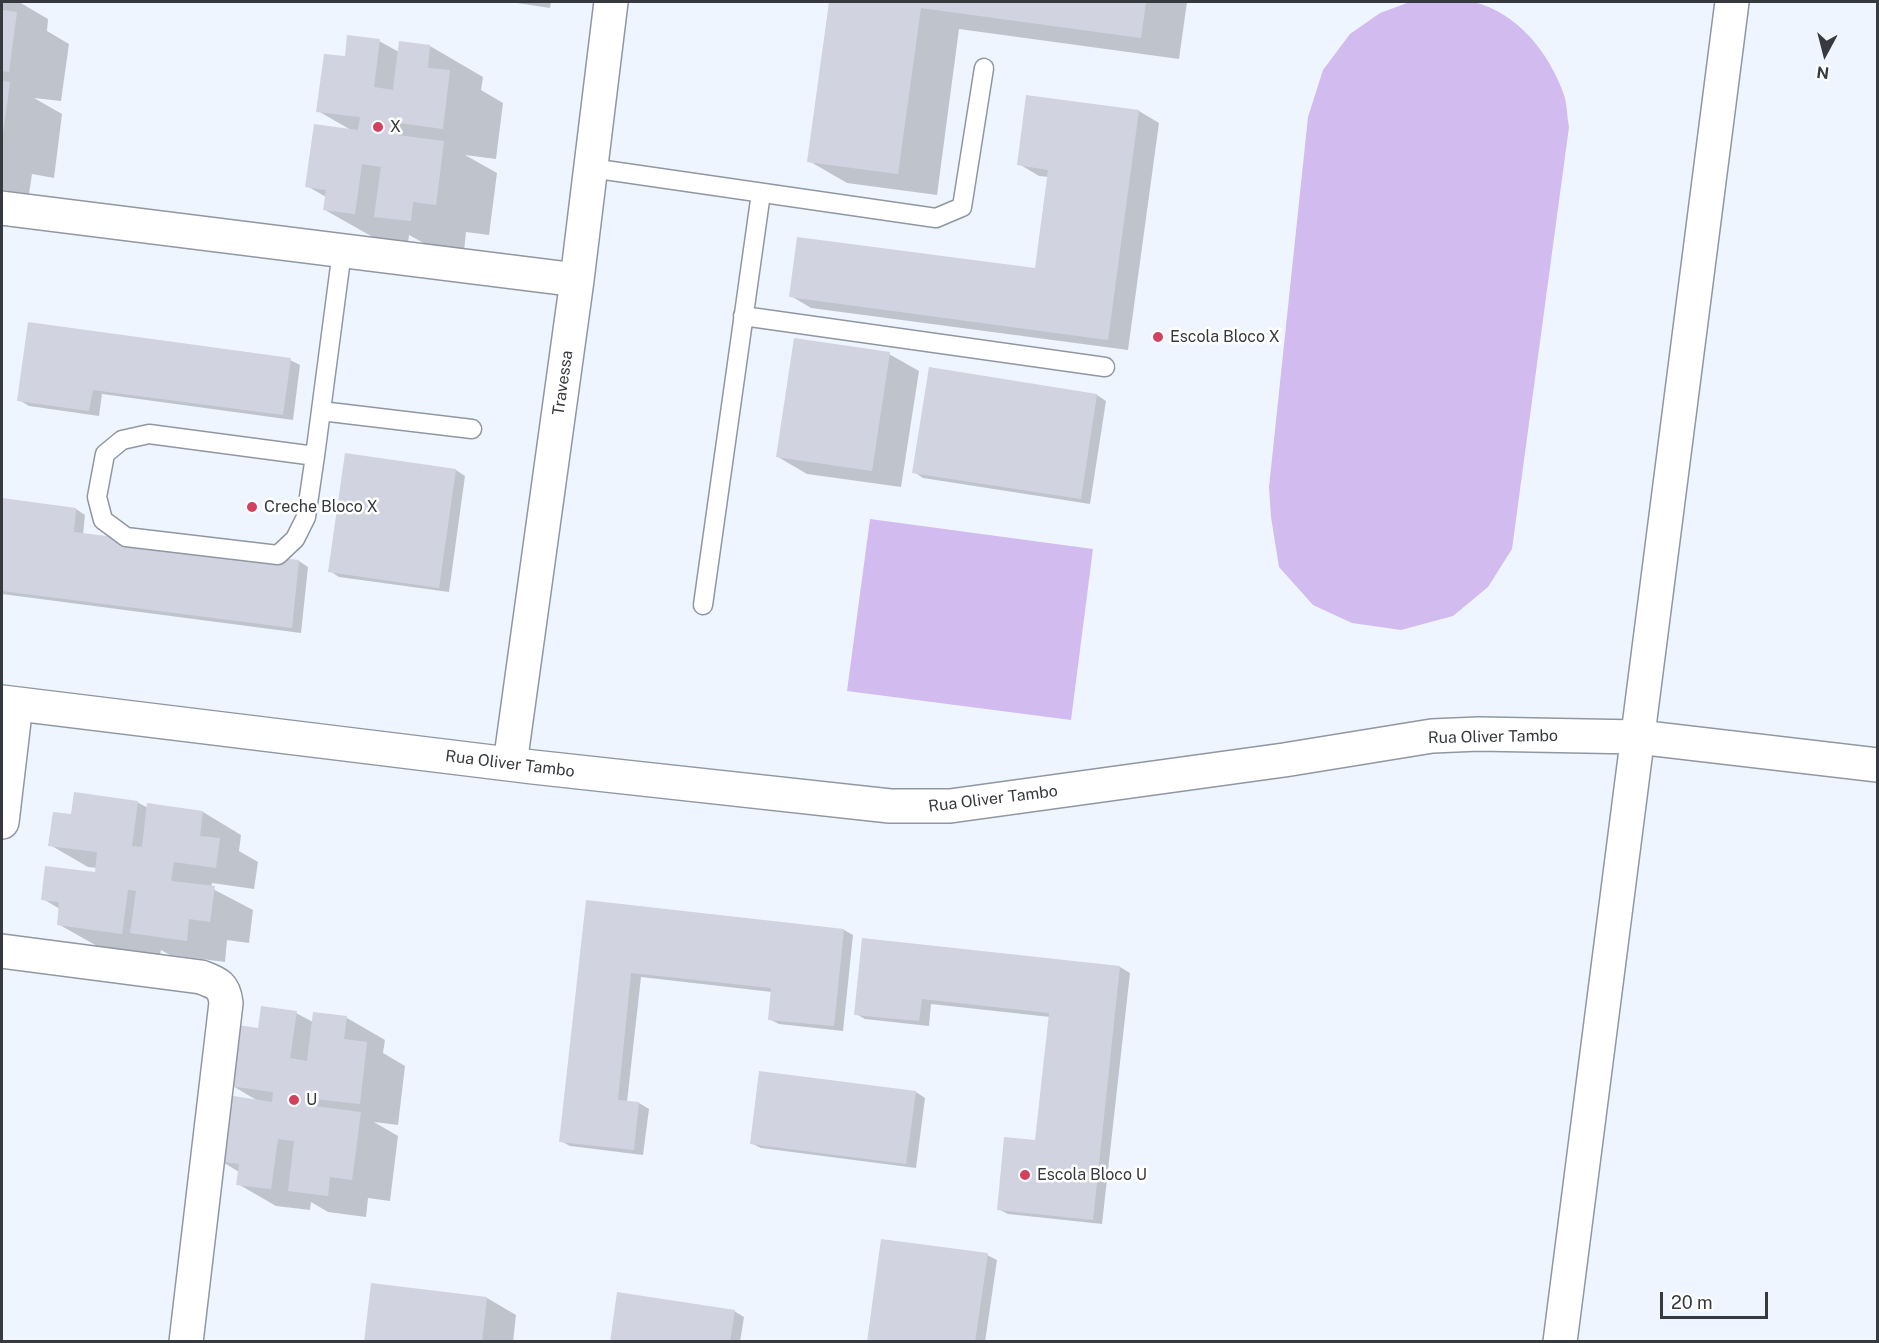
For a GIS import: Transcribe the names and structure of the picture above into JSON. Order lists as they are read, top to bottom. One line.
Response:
{"streets":{"street":["Travessa","Rua Oliver Tambo"]},"crossings":[["Travessa","Rua Oliver Tambo"]],"places":["X","Escola Bloco X","Creche Bloco X","U","Escola Bloco U"],"scale_bar":"20 m","north":"bottom"}
